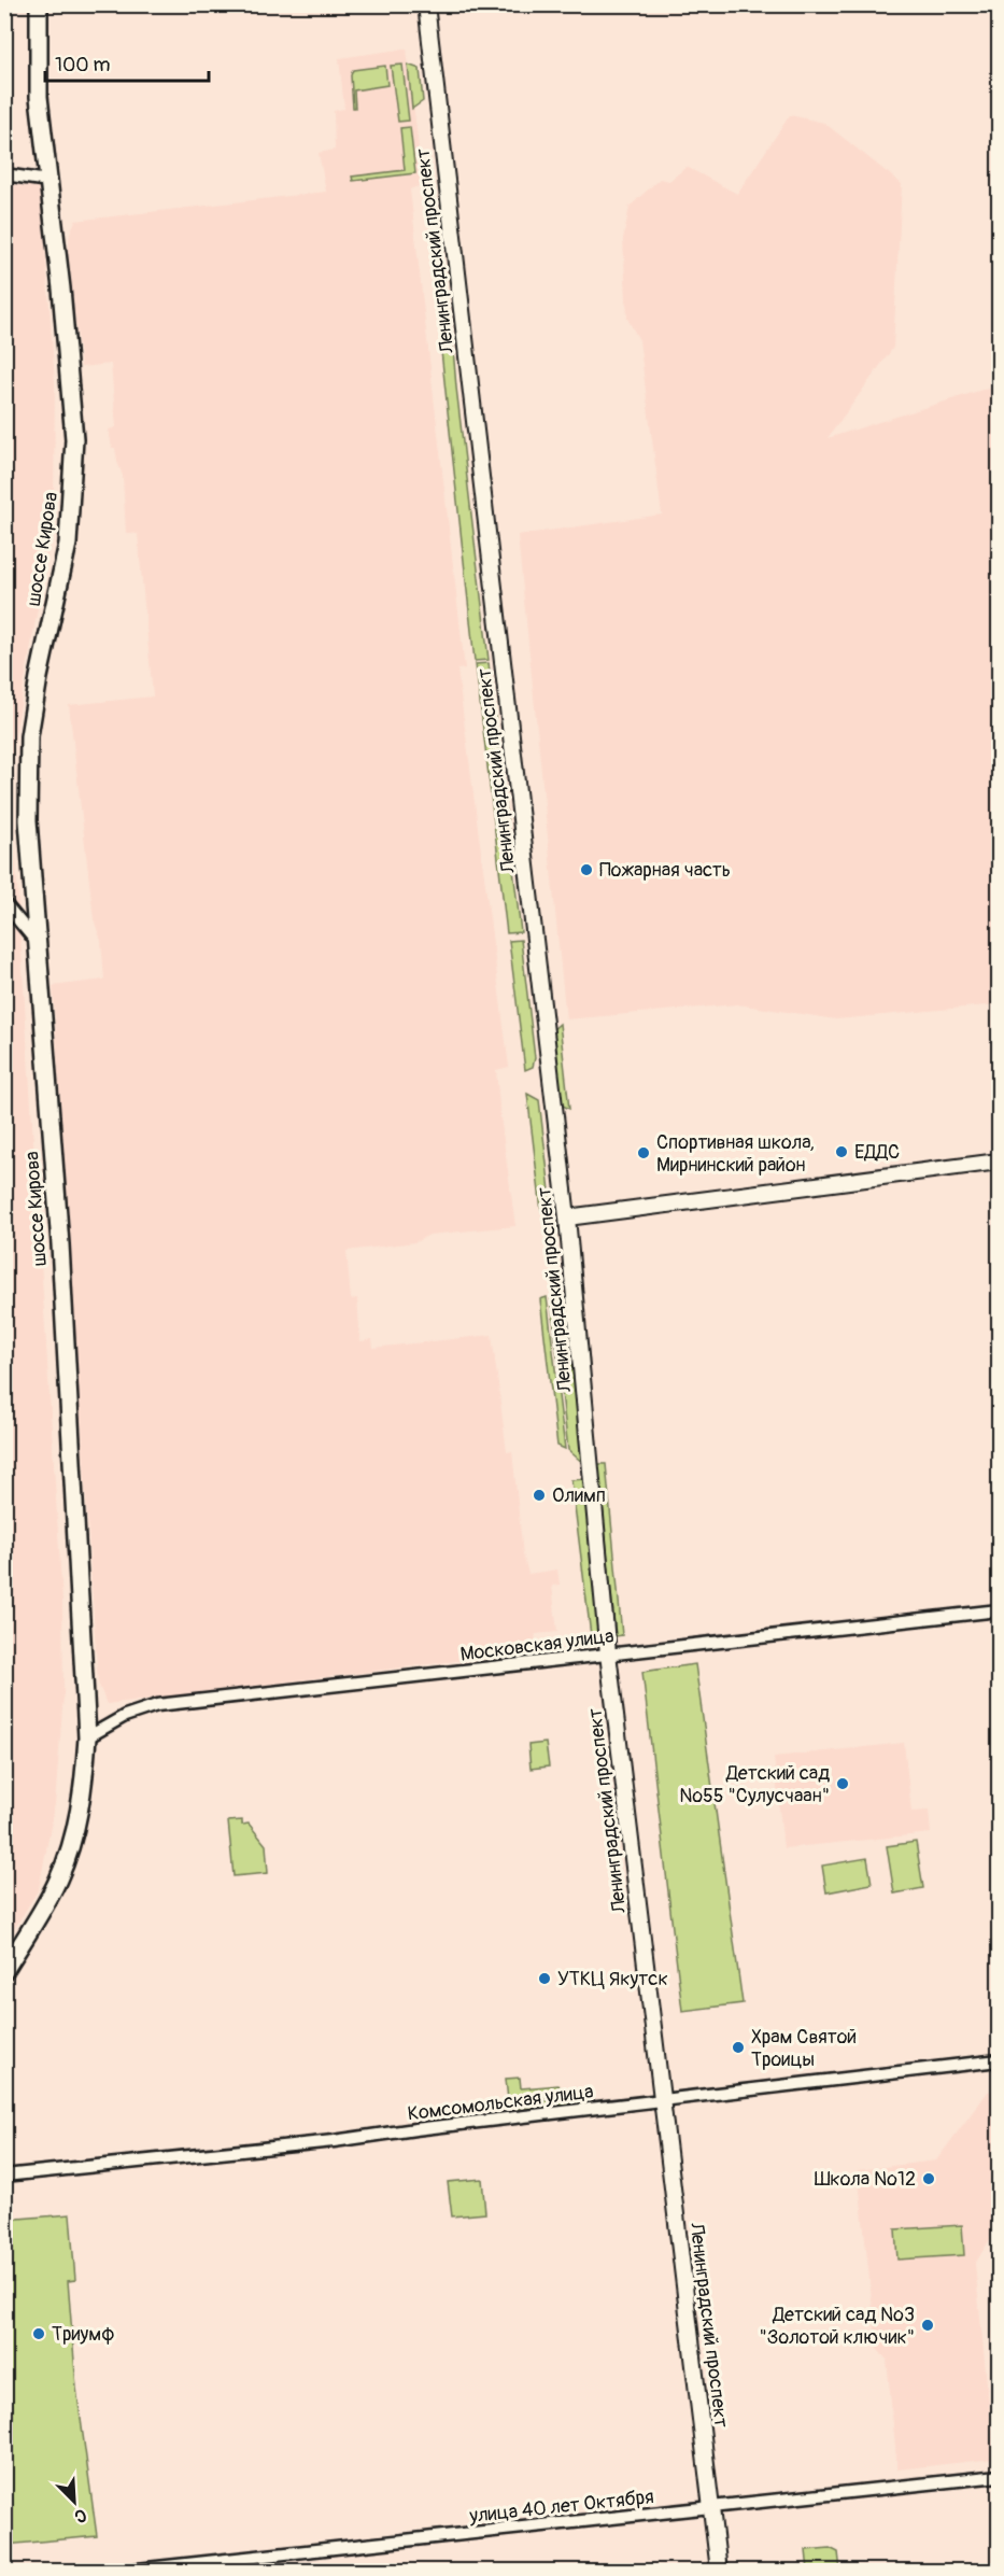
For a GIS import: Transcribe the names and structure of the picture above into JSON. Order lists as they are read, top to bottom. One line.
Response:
{"streets":{"main road":["Ленинградский проспект","шоссе Кирова"],"street":["Московская улица","Комсомольская улица","улица 40 лет Октября"]},"crossings":[["Ленинградский проспект","Московская улица"],["Ленинградский проспект","Комсомольская улица"],["Ленинградский проспект","улица 40 лет Октября"],["шоссе Кирова","Московская улица"]],"places":["Пожарная часть","ЕДДС","Спортивная школа, Мирнинский район","Олимп","Детский сад №55 \"Сулусчаан\"","УТКЦ Якутск","Храм Святой Троицы","Школа №12","Детский сад №3 \"Золотой ключик\"","Триумф"],"scale_bar":"100 m","north":"bottom right"}
